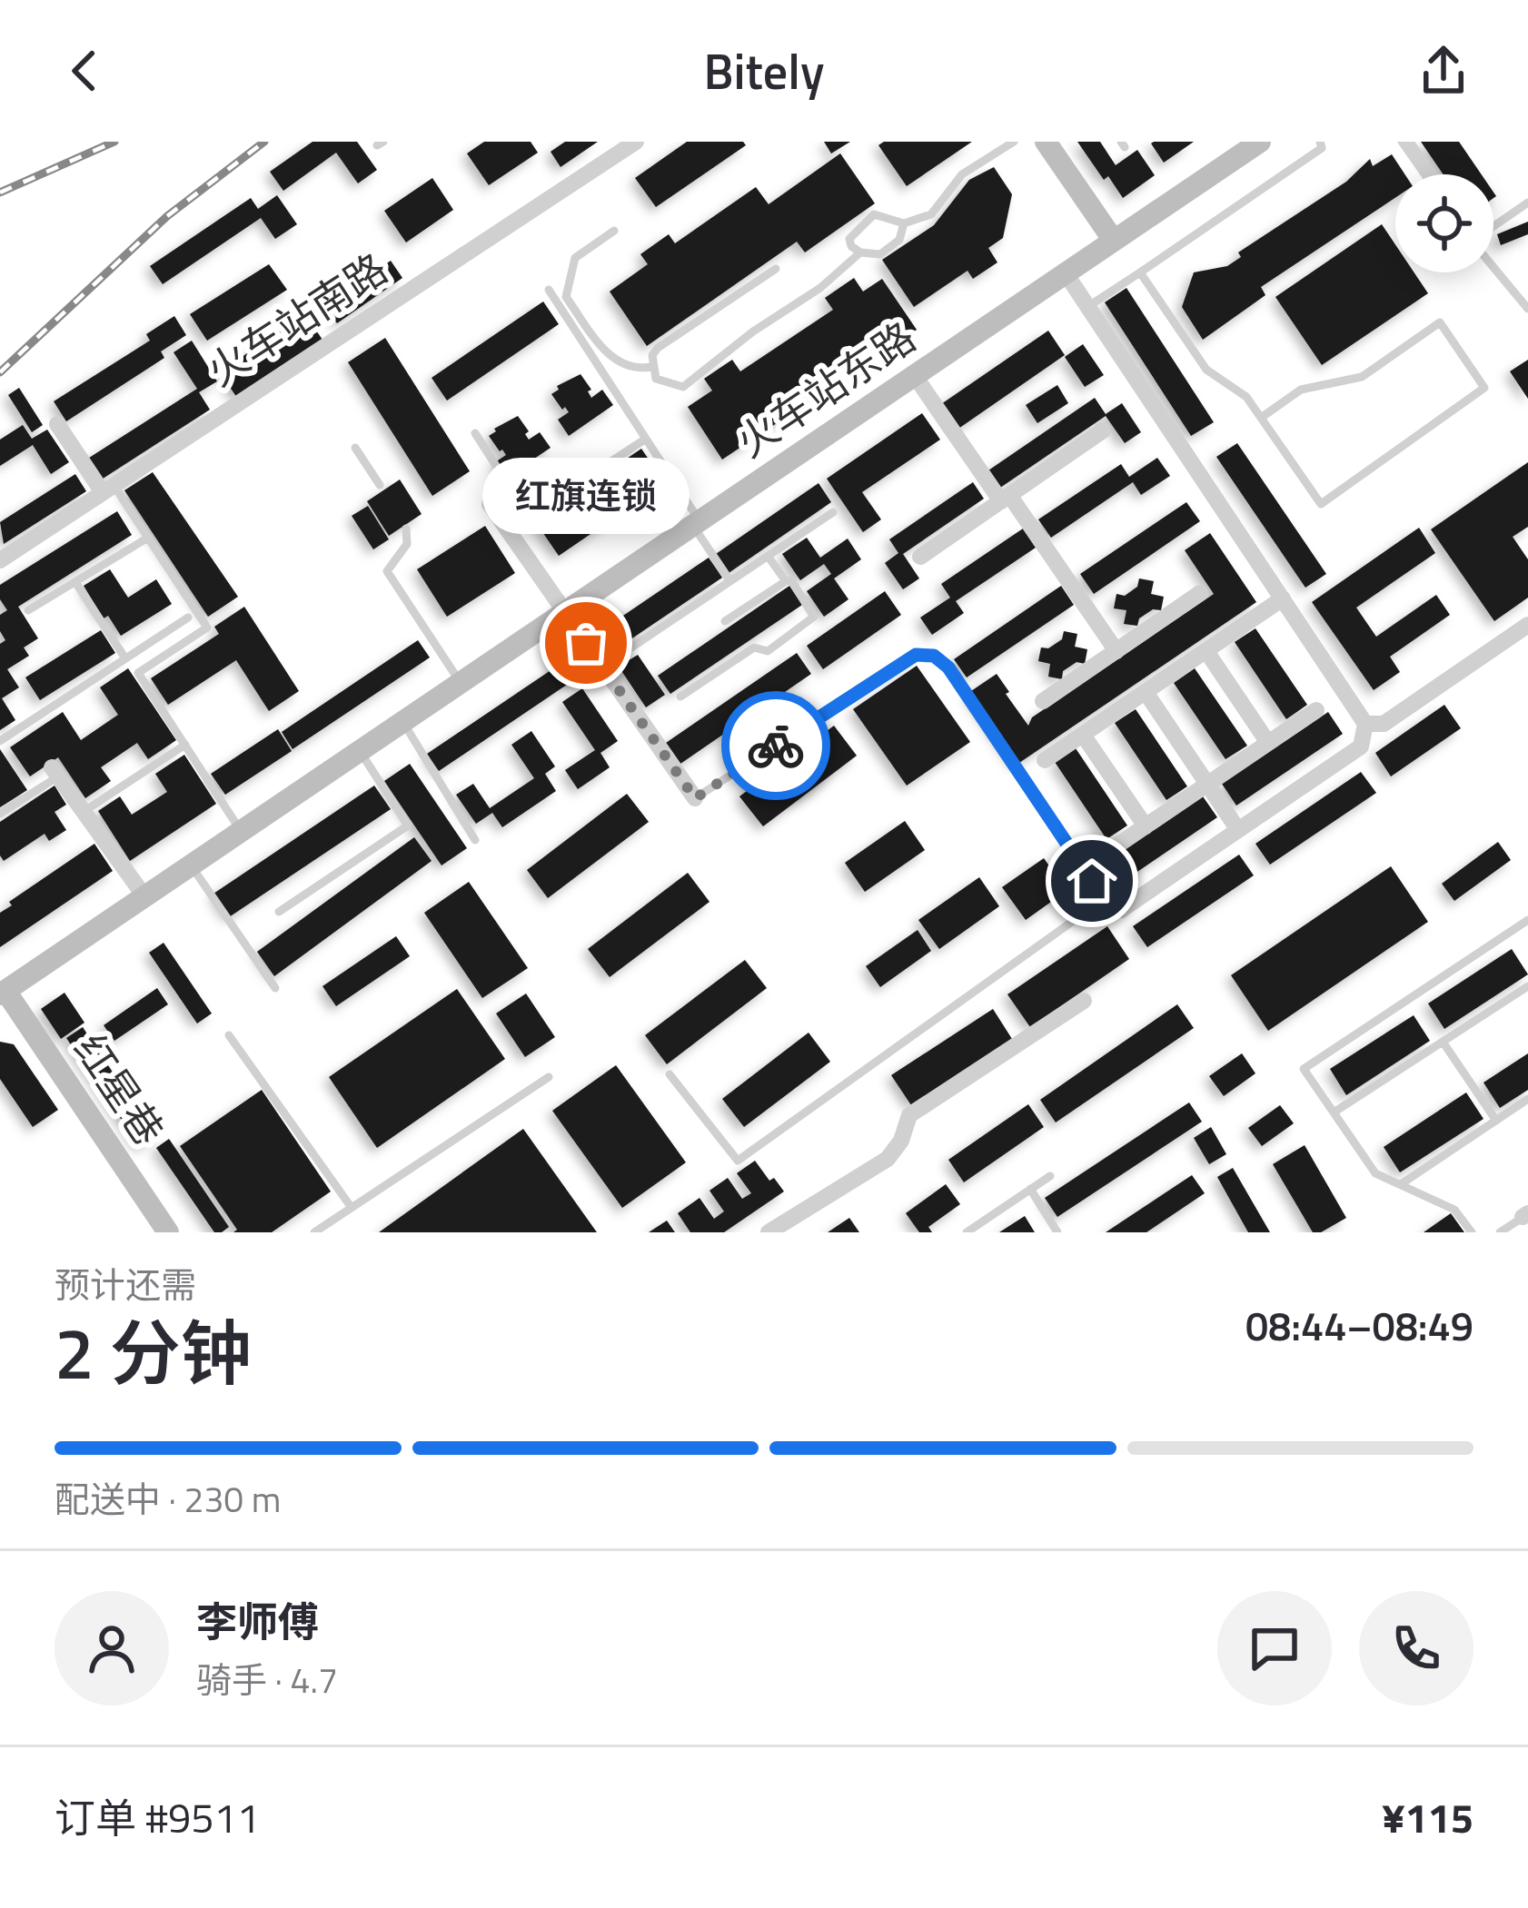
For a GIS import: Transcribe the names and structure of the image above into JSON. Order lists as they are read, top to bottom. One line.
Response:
{"streets":{"main road":["火车站东路","红星巷"],"street":["火车站南路"]},"crossings":[["火车站东路","红星巷"]],"places":["红旗连锁"],"page":{"header":"Bitely","bubble":"红旗连锁","heading":["2 分钟","预计还需","08:44–08:49"],"panel":["李师傅","骑手 · 4.7","订单 #9511","¥115"],"bar":"配送中 · 230 m"}}
